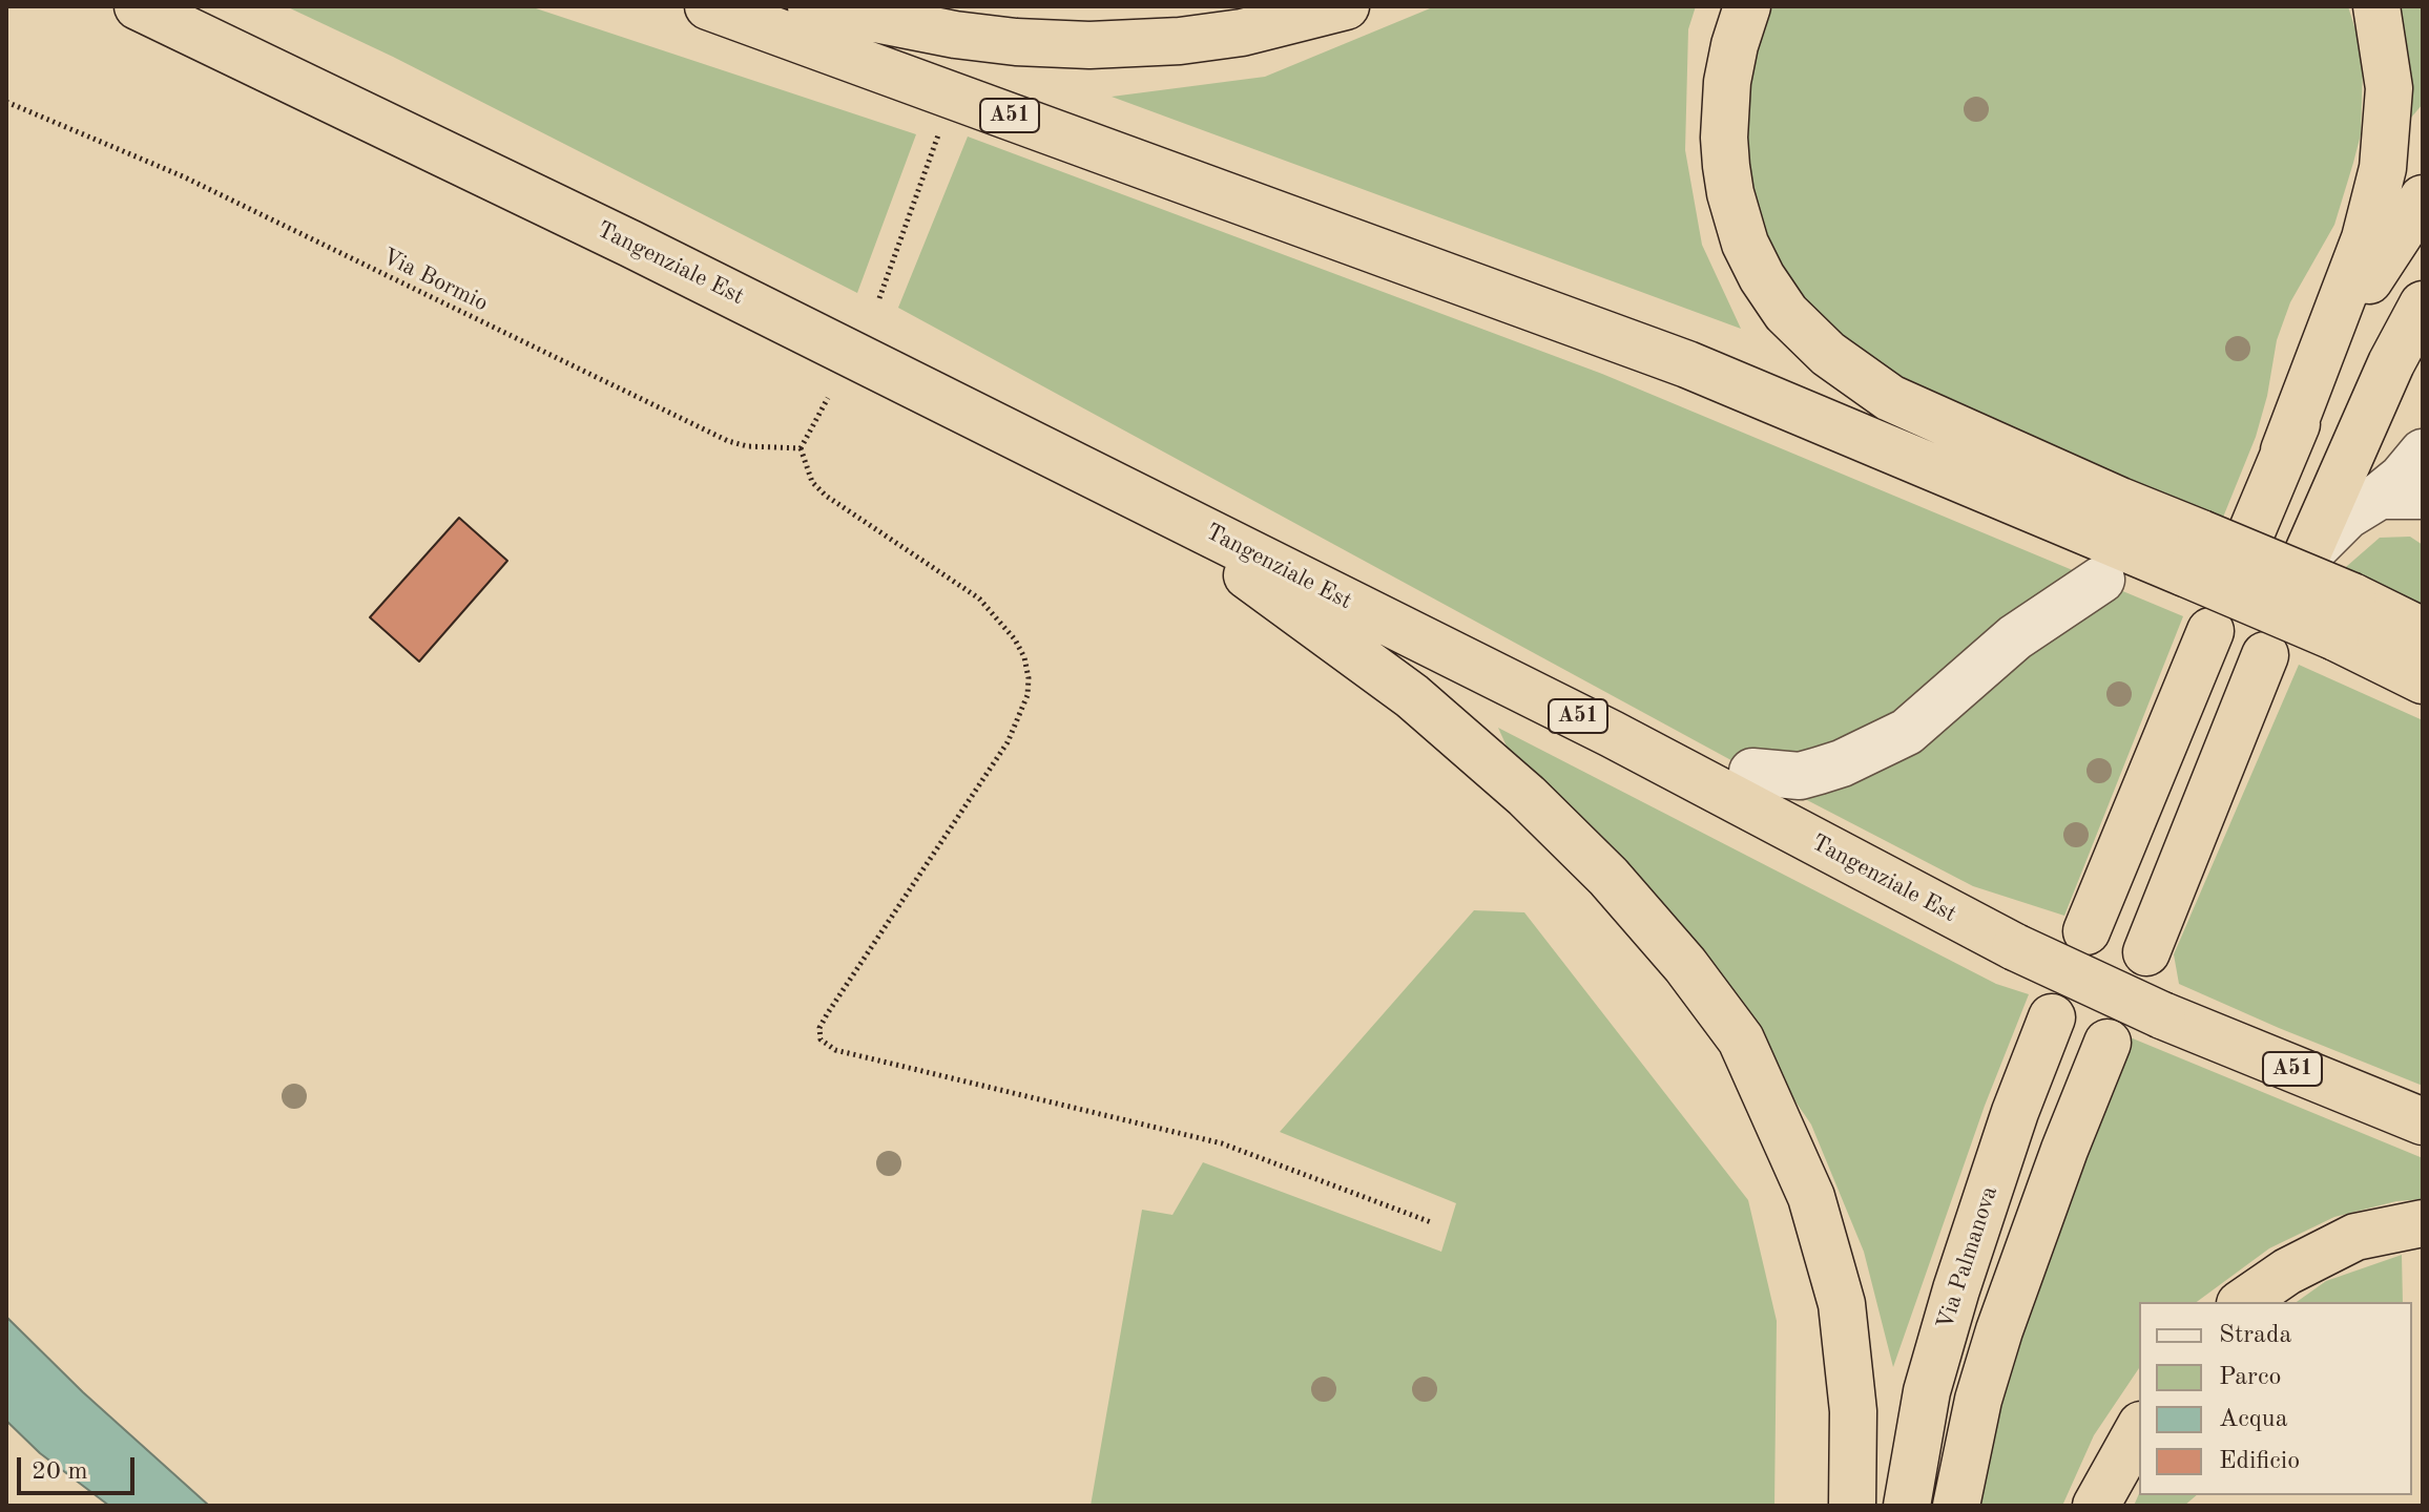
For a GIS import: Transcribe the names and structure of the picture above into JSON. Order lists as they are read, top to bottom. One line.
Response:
{"streets":{"highway":["A51","Tangenziale Est","Via Palmanova"],"path":["Via Bormio"]},"legend":["Strada","Parco","Acqua","Edificio"],"scale_bar":"20 m"}
